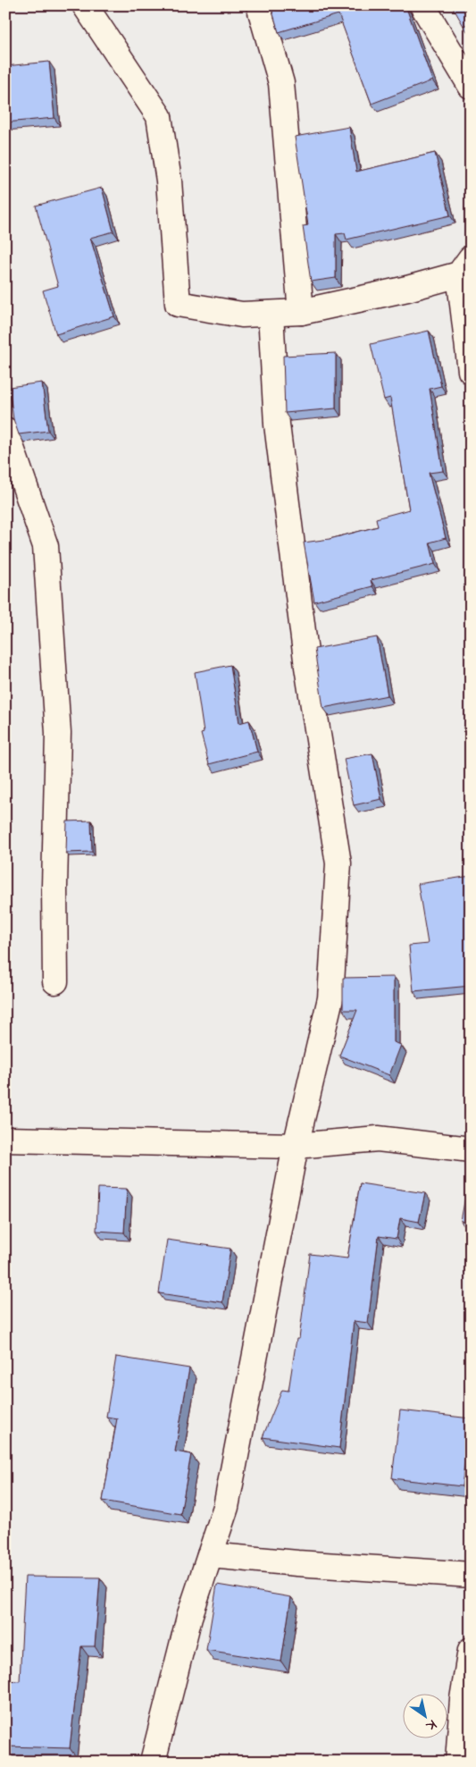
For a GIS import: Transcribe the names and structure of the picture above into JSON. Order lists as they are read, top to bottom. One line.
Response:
{"north":"bottom right"}
